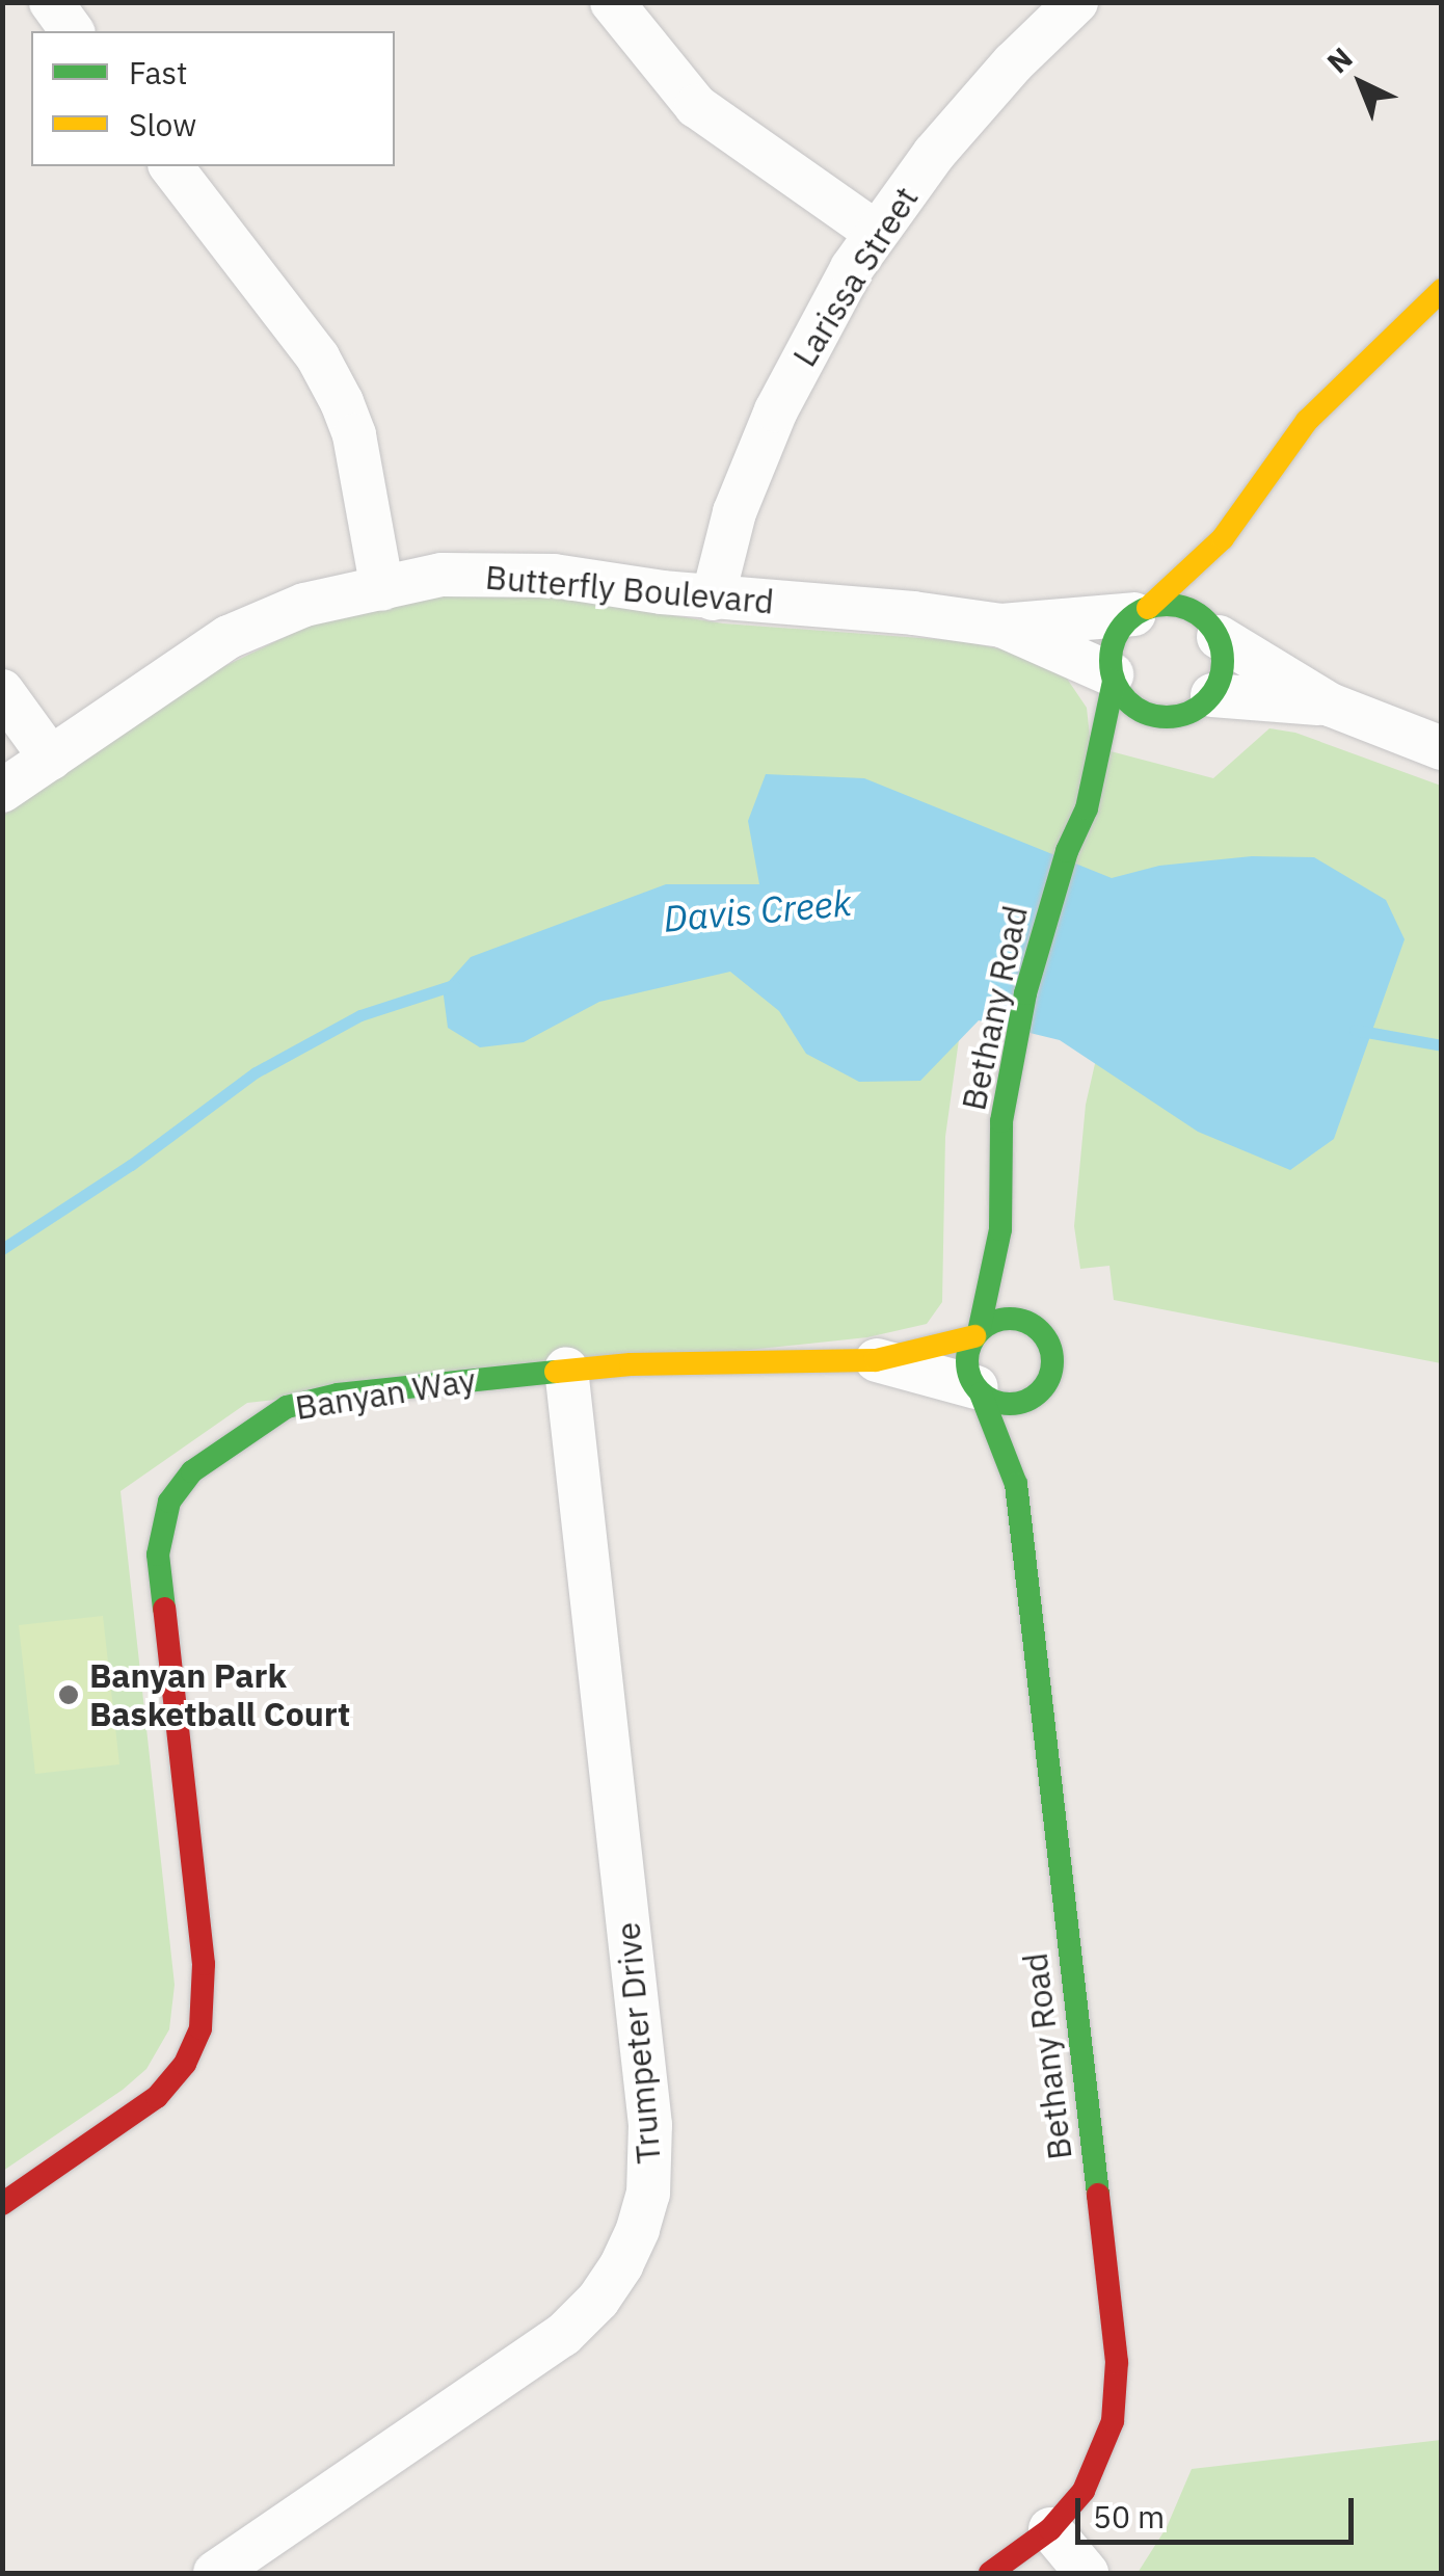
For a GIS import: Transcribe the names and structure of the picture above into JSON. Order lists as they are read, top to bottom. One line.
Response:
{"streets":{"street":["Larissa Street","Butterfly Boulevard","Bethany Road","Banyan Way","Trumpeter Drive"]},"crossings":[["Larissa Street","Butterfly Boulevard"],["Butterfly Boulevard","Bethany Road"],["Bethany Road","Banyan Way"],["Banyan Way","Trumpeter Drive"]],"water":["Davis Creek"],"places":["Banyan Park Basketball Court"],"legend":["Fast","Slow"],"scale_bar":"50 m","north":"top left"}
